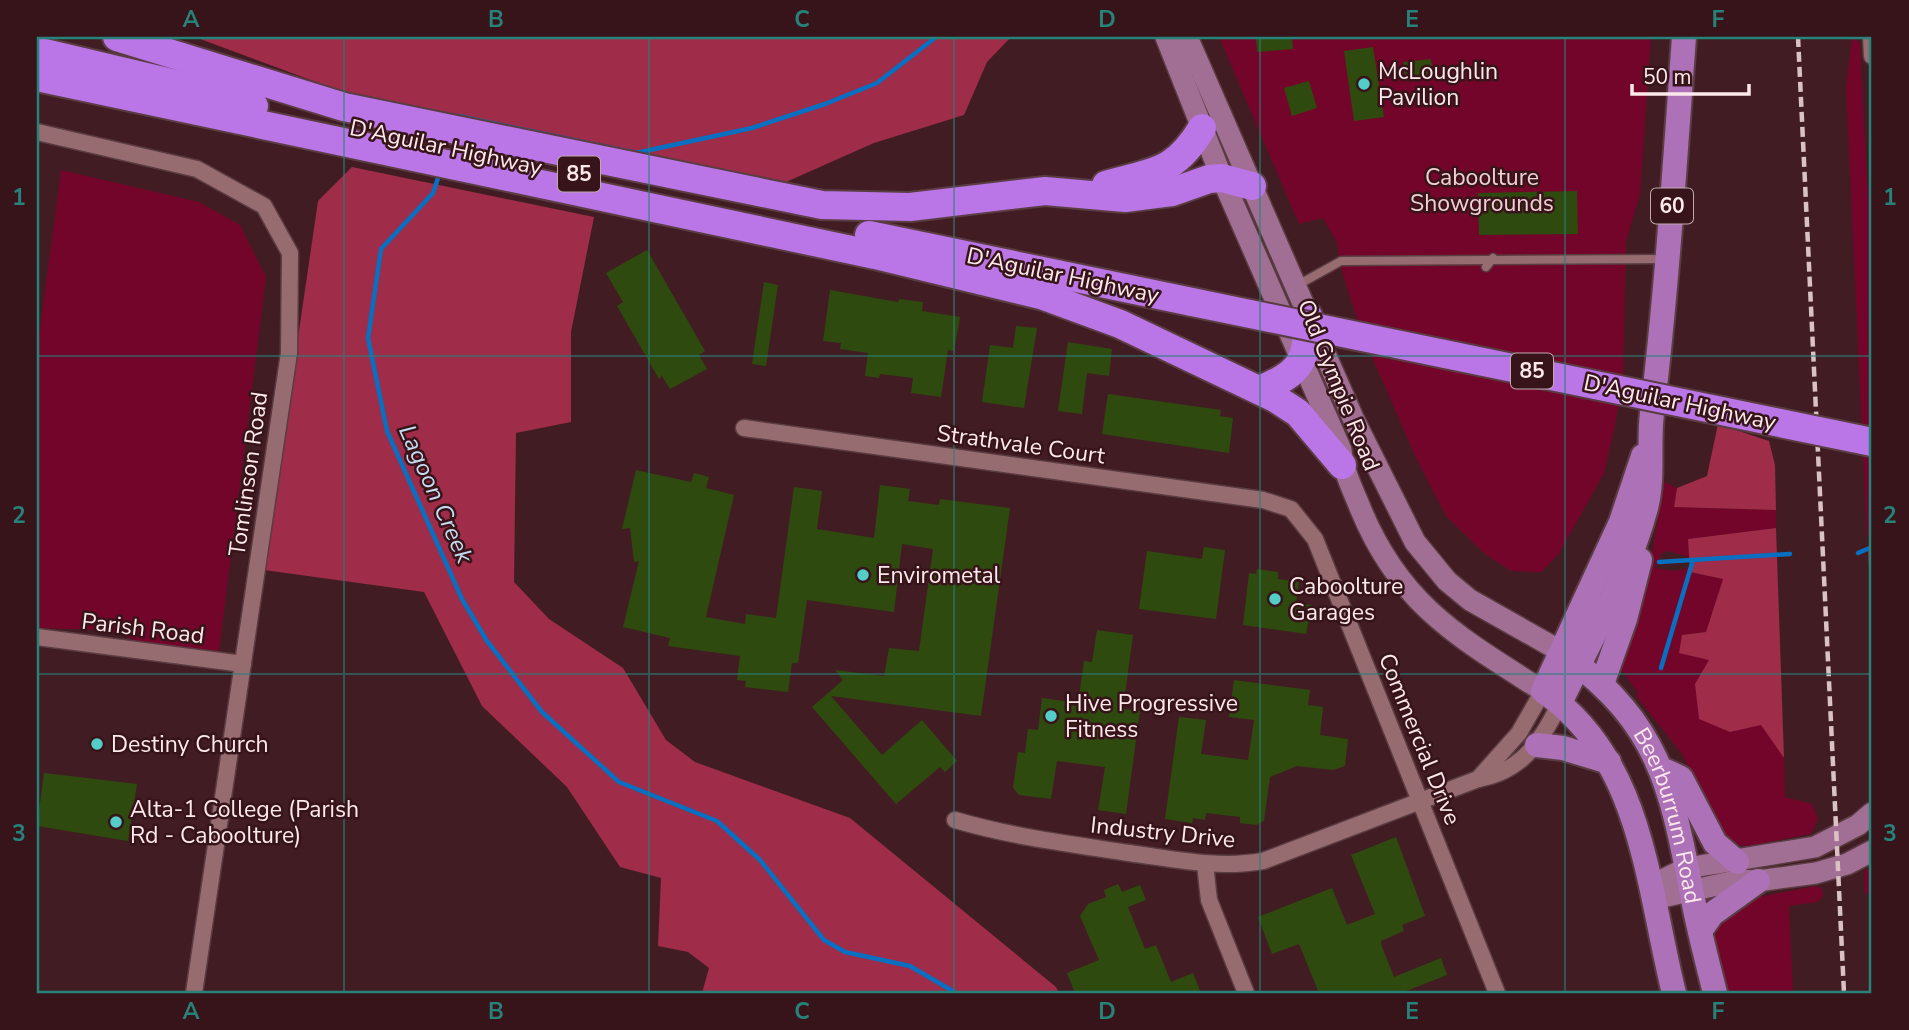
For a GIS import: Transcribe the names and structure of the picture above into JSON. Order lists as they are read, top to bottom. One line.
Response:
{"streets":{"highway":["D'Aguilar Highway","85"],"main road":["60","Old Gympie Road","Beerburrum Road"],"street":["Strathvale Court","Tomlinson Road","Parish Road","Commercial Drive","Industry Drive"]},"crossings":[["60","Old Gympie Road"],["60","Beerburrum Road"],["60","Industry Drive"],["Old Gympie Road","Beerburrum Road"],["Old Gympie Road","Industry Drive"],["Strathvale Court","Commercial Drive"],["Tomlinson Road","Parish Road"],["Commercial Drive","Industry Drive"],["Beerburrum Road","Industry Drive"]],"water":["Lagoon Creek"],"parks":["Caboolture Showgrounds"],"places":["McLoughlin Pavilion","Envirometal","Caboolture Garages","Hive Progressive Fitness","Destiny Church","Alta-1 College (Parish Rd - Caboolture)"],"scale_bar":"50 m","grid":{"columns":["A","B","C","D","E","F"],"rows":["1","2","3"]}}
